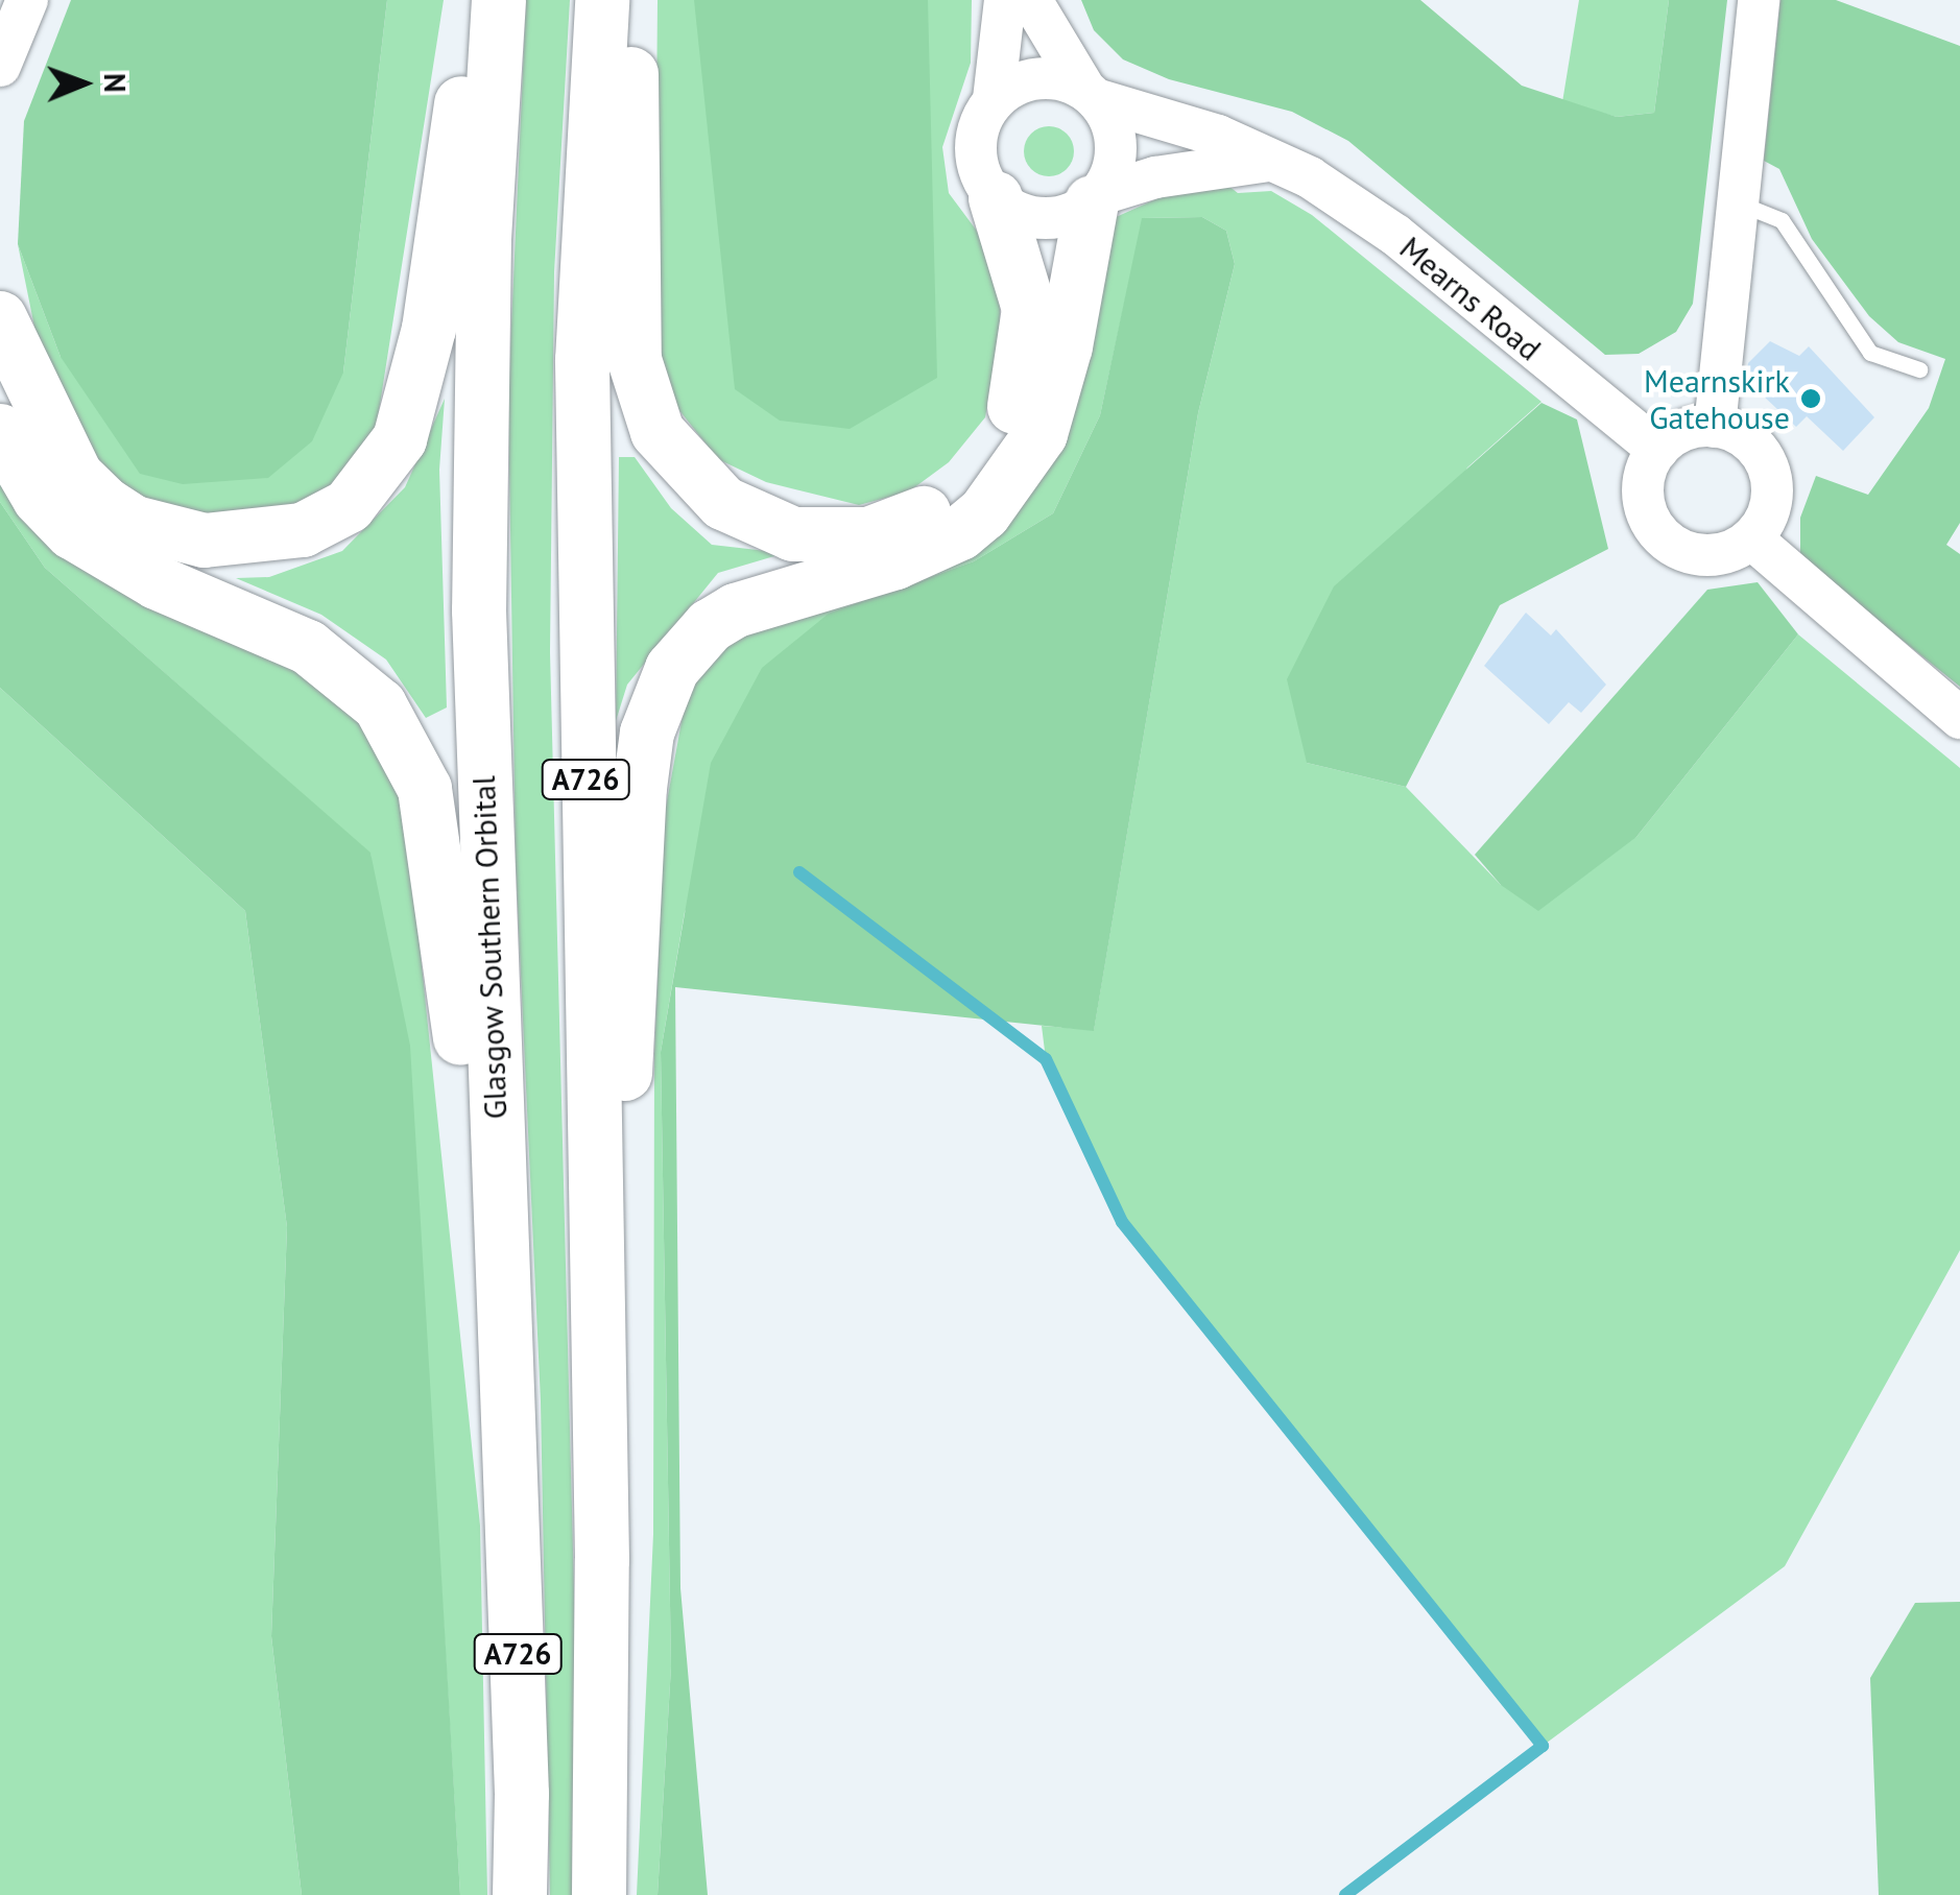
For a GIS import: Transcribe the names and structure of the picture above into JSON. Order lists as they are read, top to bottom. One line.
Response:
{"streets":{"highway":["A726","Glasgow Southern Orbital"],"street":["Mearns Road"]},"places":["Mearnskirk Gatehouse"],"north":"right"}
